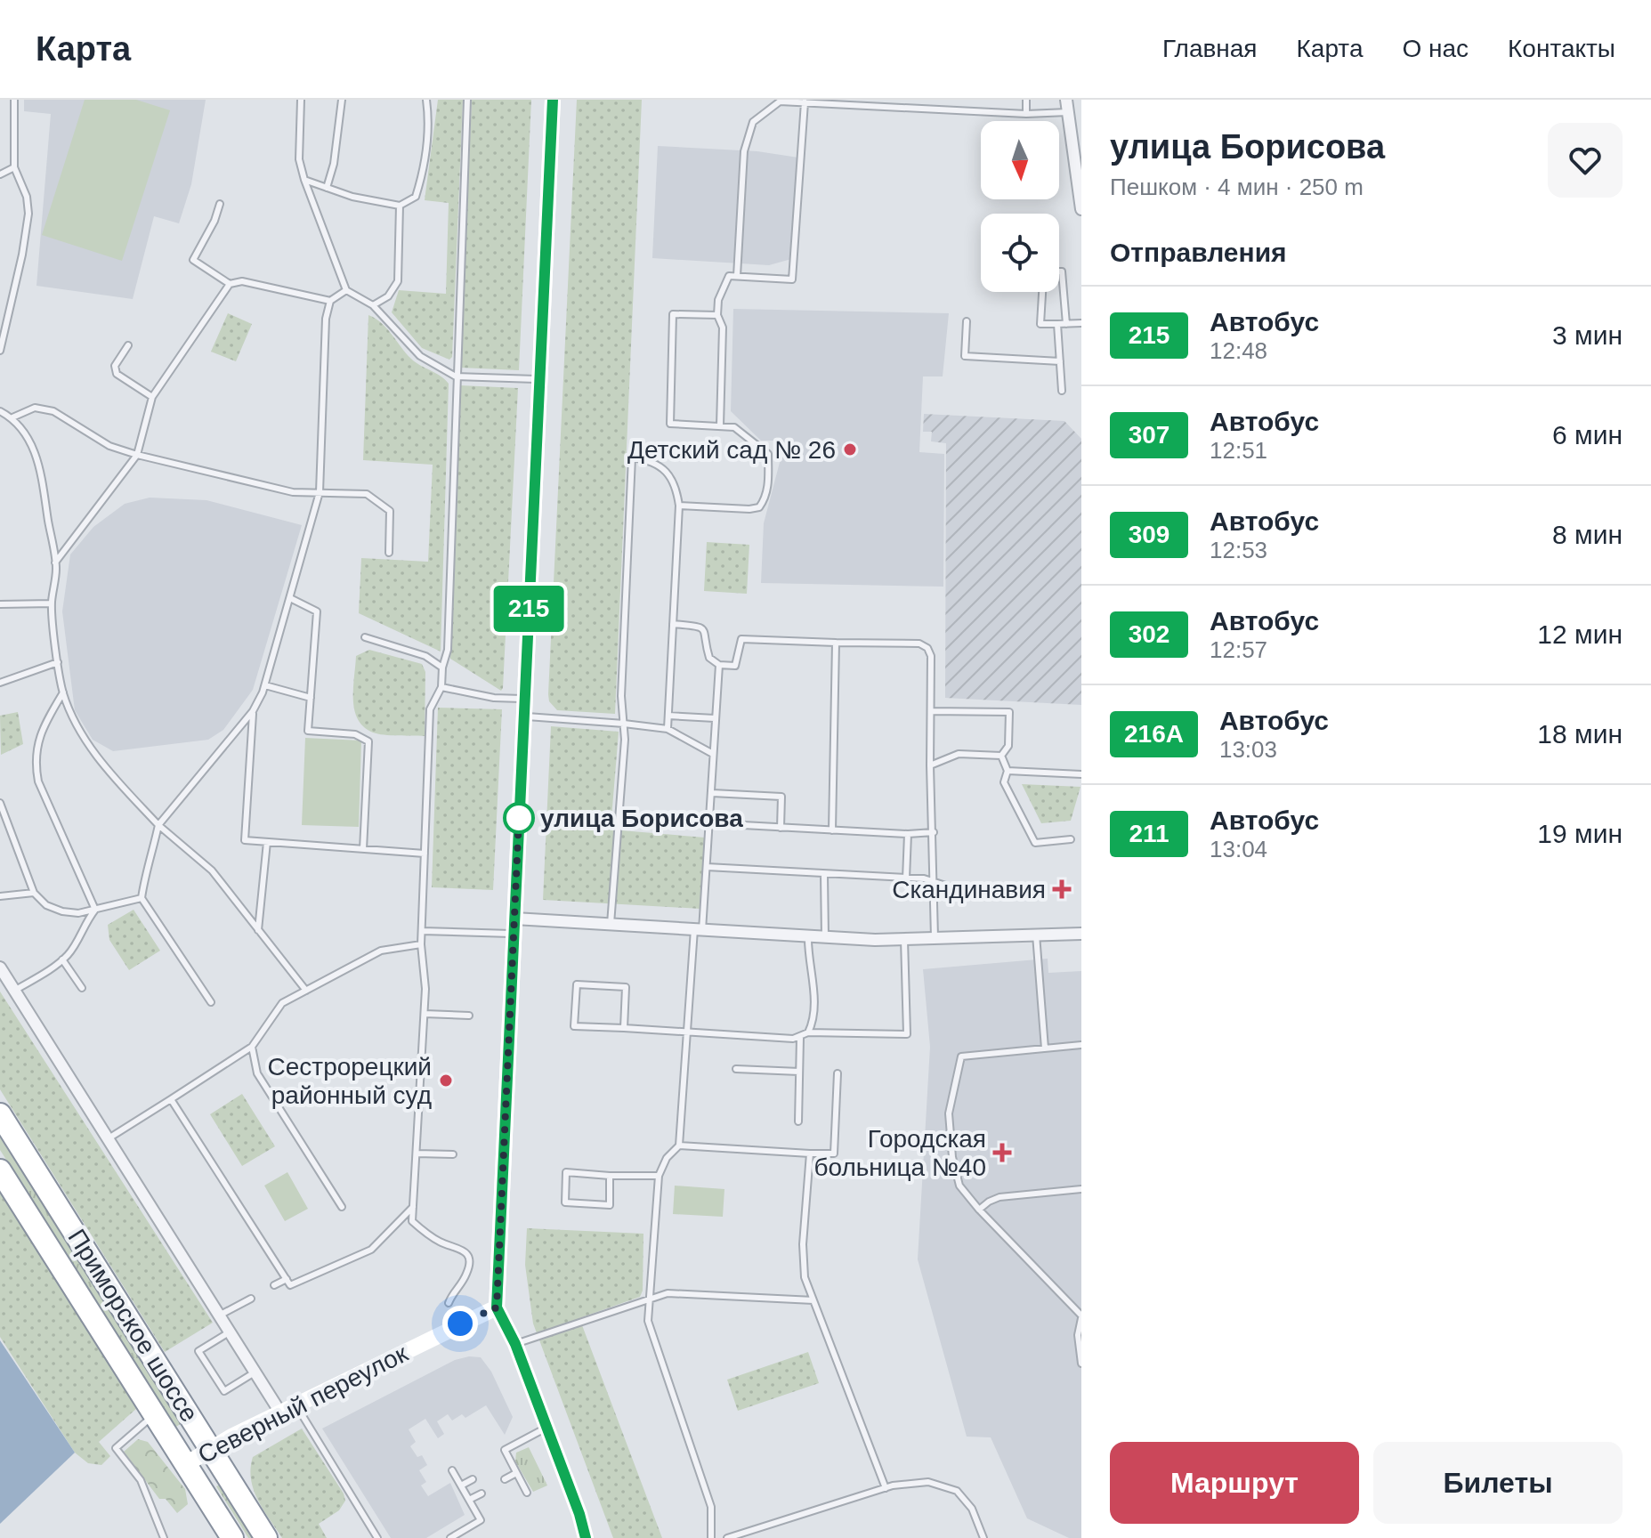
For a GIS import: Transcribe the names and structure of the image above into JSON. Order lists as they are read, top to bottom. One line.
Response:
{"streets":{"highway":["Приморское шоссе"],"main road":["Северный переулок"]},"crossings":[["Приморское шоссе","Северный переулок"]],"places":{"other":["Детский сад № 26","улица Борисова","Сестрорецкий районный суд"],"health":["Скандинавия","Городская больница №40"]},"lines":["bus line 215"],"north":"bottom","page":{"header":"Карта","nav":["Главная","Карта","О нас","Контакты"],"on_map":"215","heading":[["улица Борисова","Пешком · 4 мин · 250 m"],"Отправления"],"list":[{"mark":"215","name":"Автобус","note":"12:48","value":"3 мин"},{"mark":"307","name":"Автобус","note":"12:51","value":"6 мин"},{"mark":"309","name":"Автобус","note":"12:53","value":"8 мин"},{"mark":"302","name":"Автобус","note":"12:57","value":"12 мин"},{"mark":"216А","name":"Автобус","note":"13:03","value":"18 мин"},{"mark":"211","name":"Автобус","note":"13:04","value":"19 мин"}],"buttons":["Маршрут","Билеты"]}}
